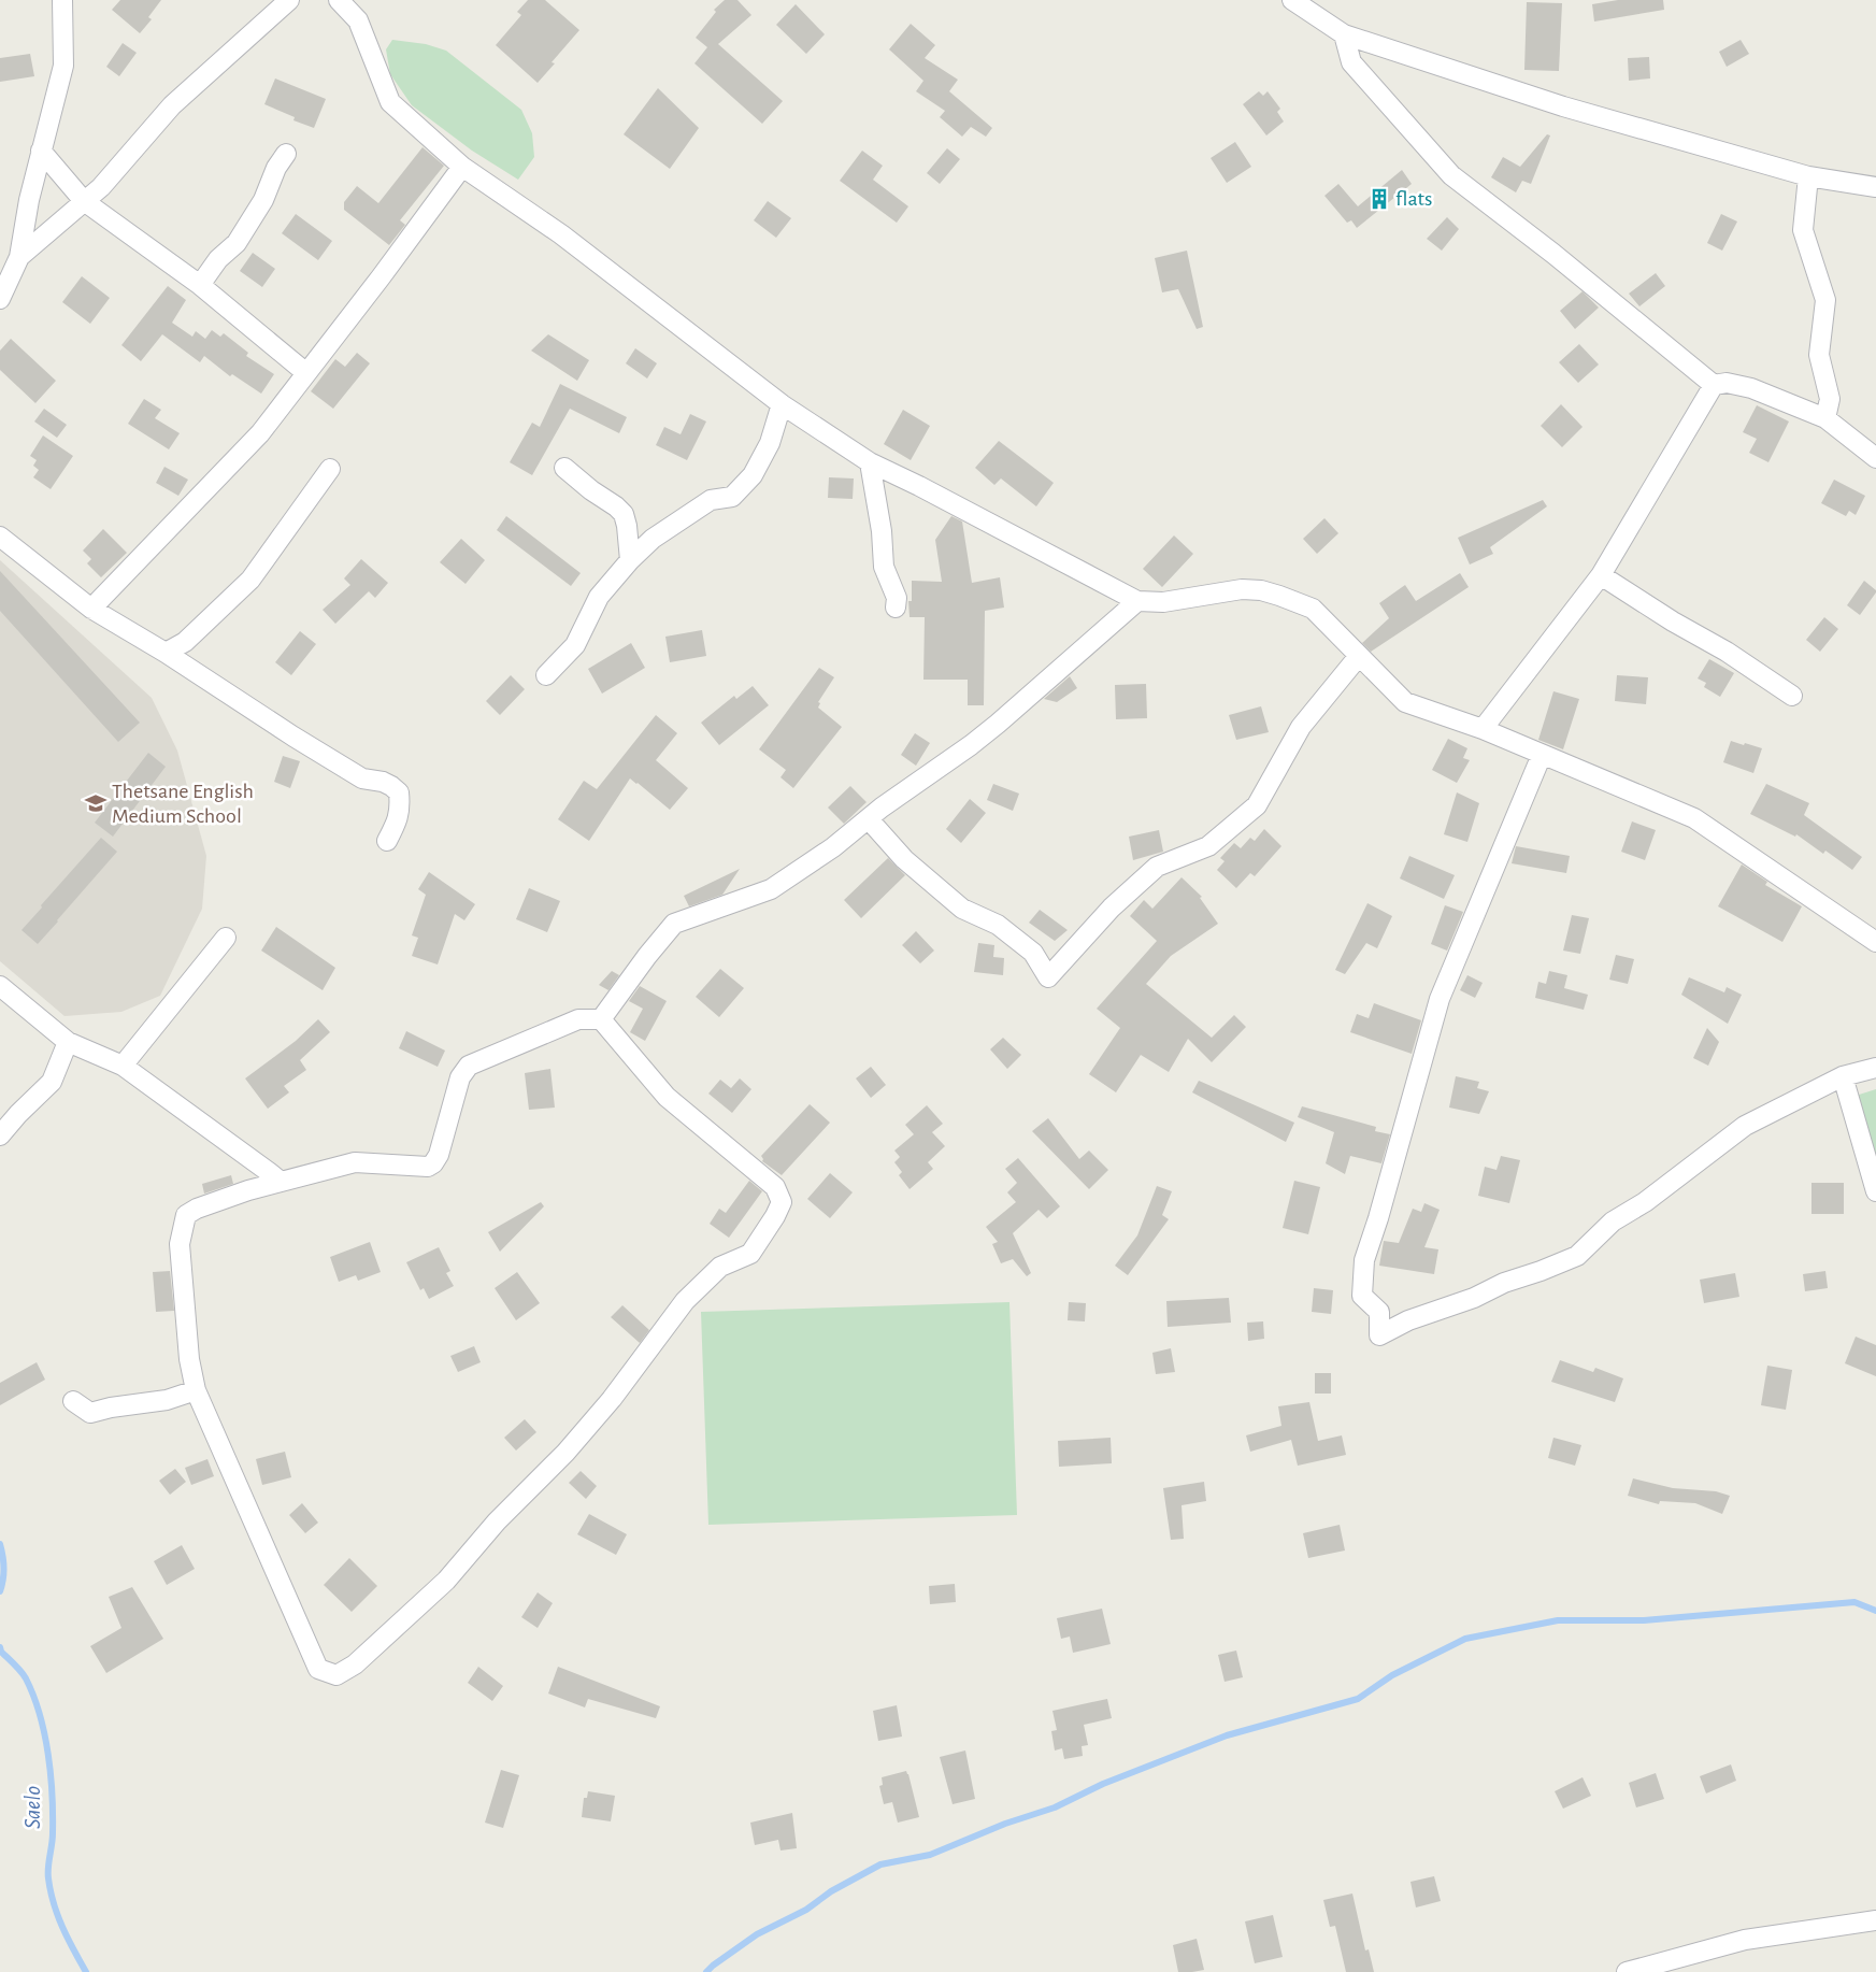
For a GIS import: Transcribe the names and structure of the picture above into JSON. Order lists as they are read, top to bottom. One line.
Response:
{"water":["Saelo"],"places":{"building":["flats"],"school or university":["Thetsane English Medium School"]}}
